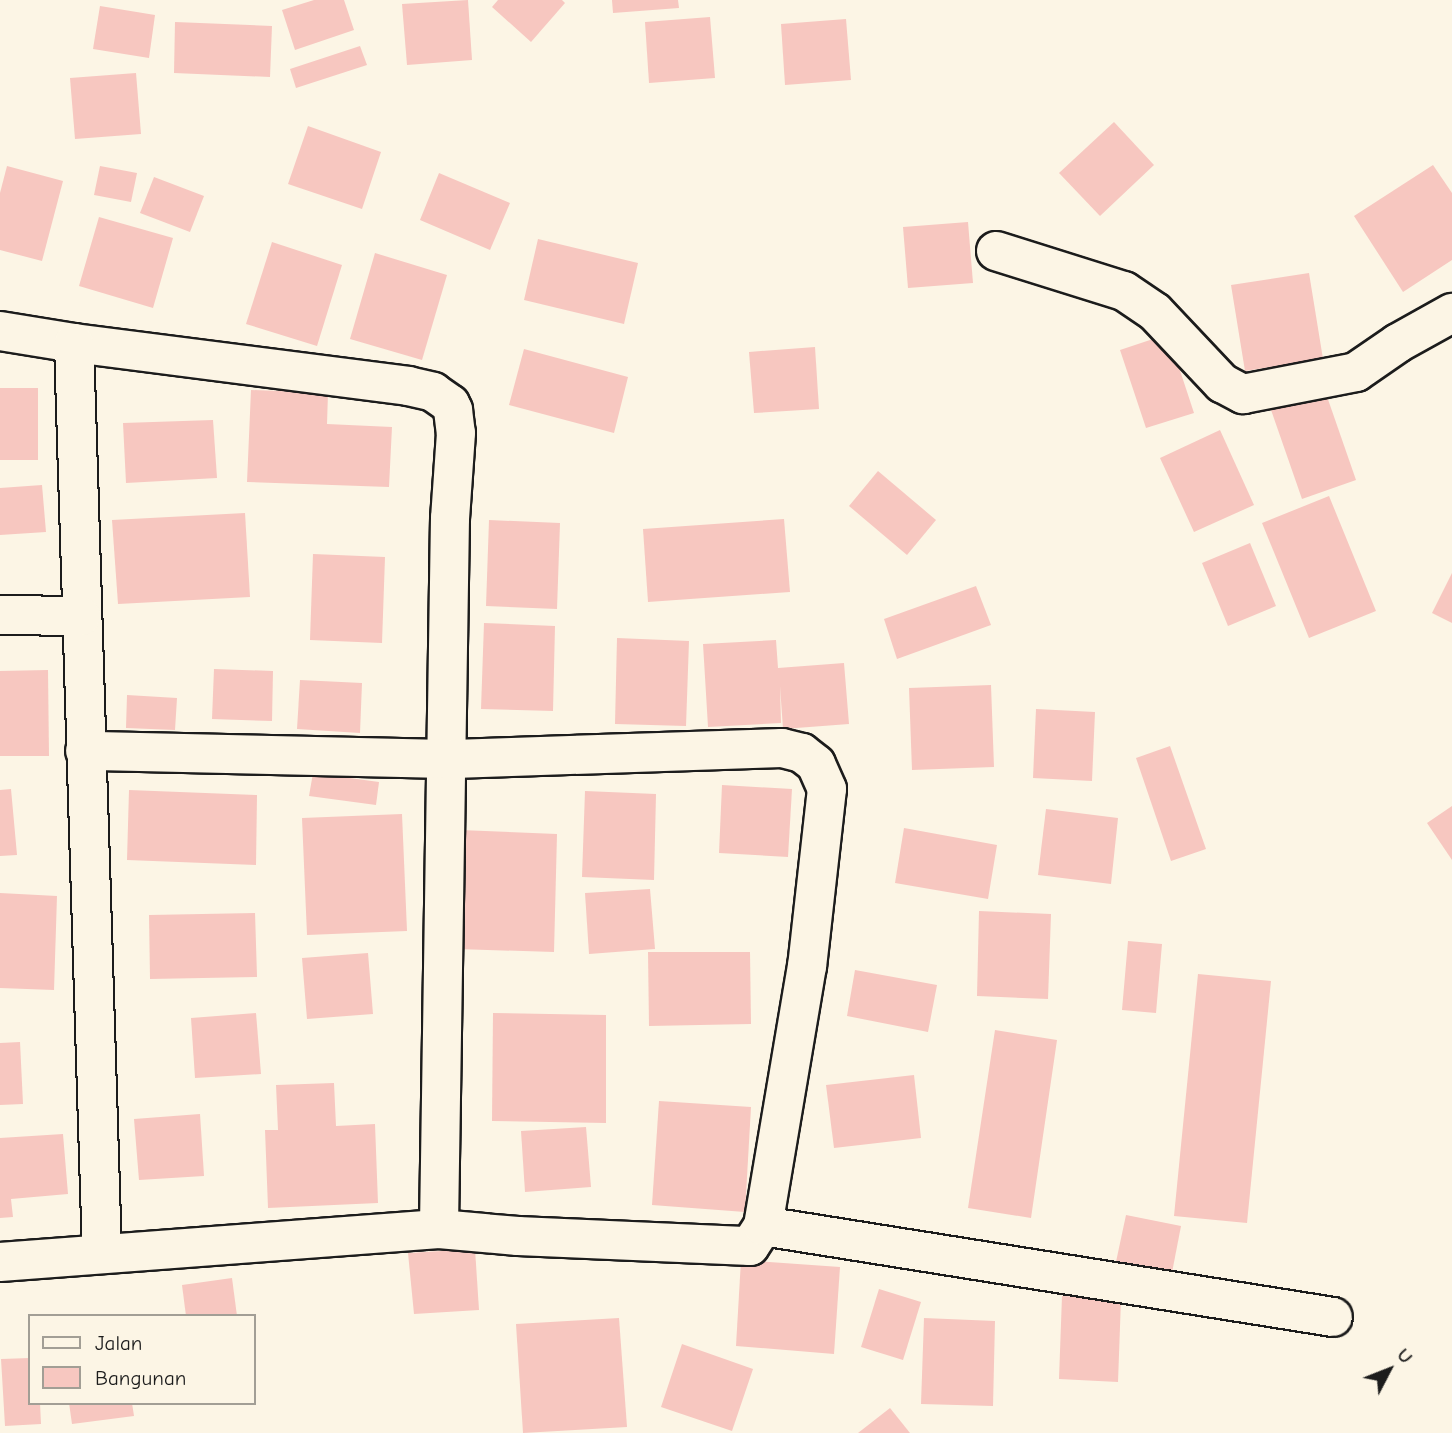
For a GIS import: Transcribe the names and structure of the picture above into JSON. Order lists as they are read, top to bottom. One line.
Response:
{"legend":["Jalan","Bangunan"],"north":"top right"}
